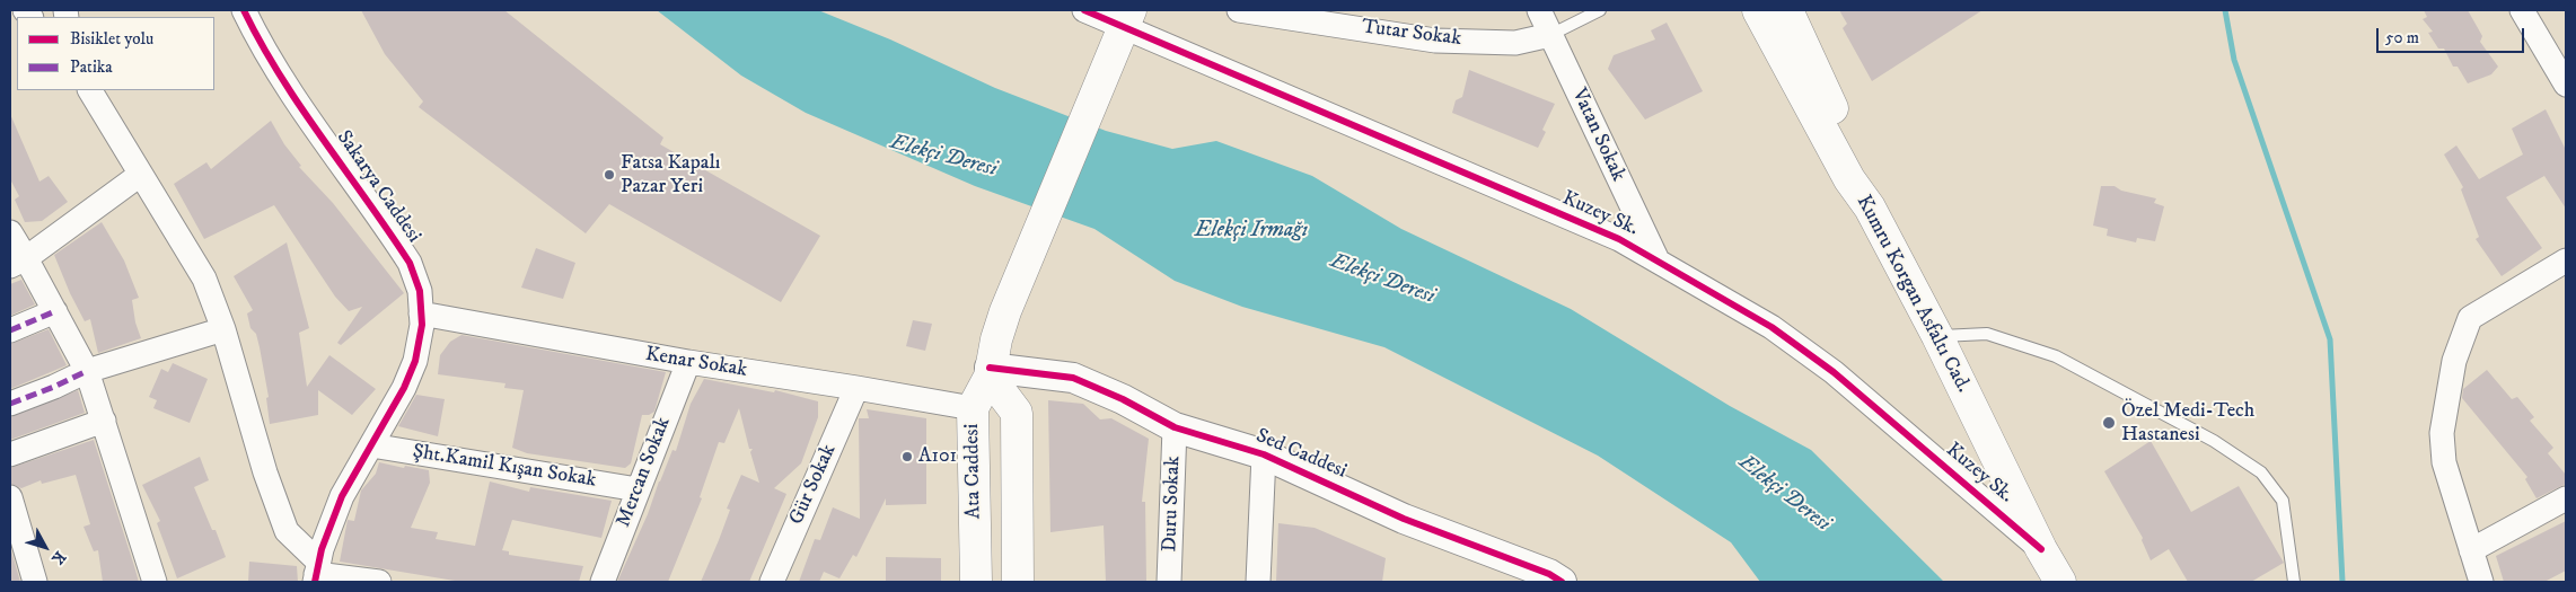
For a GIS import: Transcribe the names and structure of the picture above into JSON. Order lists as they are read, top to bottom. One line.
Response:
{"streets":{"main road":["Kumru Korgan Asfaltı Cad.","Ata Caddesi"],"street":["Tutar Sokak","Vatan Sokak","Sakarya Caddesi","Kuzey Sk.","Kenar Sokak","Sed Caddesi","Şht.Kamil Kışan Sokak","Mercan Sokak","Gür Sokak","Duru Sokak"]},"crossings":[["Tutar Sokak","Vatan Sokak"],["Vatan Sokak","Kuzey Sk."],["Sakarya Caddesi","Kenar Sokak"],["Sakarya Caddesi","Şht.Kamil Kışan Sokak"],["Kuzey Sk.","Kumru Korgan Asfaltı Cad."],["Kuzey Sk.","Ata Caddesi"],["Kenar Sokak","Ata Caddesi"],["Kenar Sokak","Mercan Sokak"],["Kenar Sokak","Gür Sokak"],["Sed Caddesi","Ata Caddesi"],["Sed Caddesi","Duru Sokak"],["Şht.Kamil Kışan Sokak","Mercan Sokak"]],"water":["Elekçi Deresi","Elekçi Irmağı"],"places":["Fatsa Kapalı Pazar Yeri","Özel Medi-Tech Hastanesi","A101"],"legend":["Bisiklet yolu","Patika"],"scale_bar":"50 m","north":"bottom right"}
